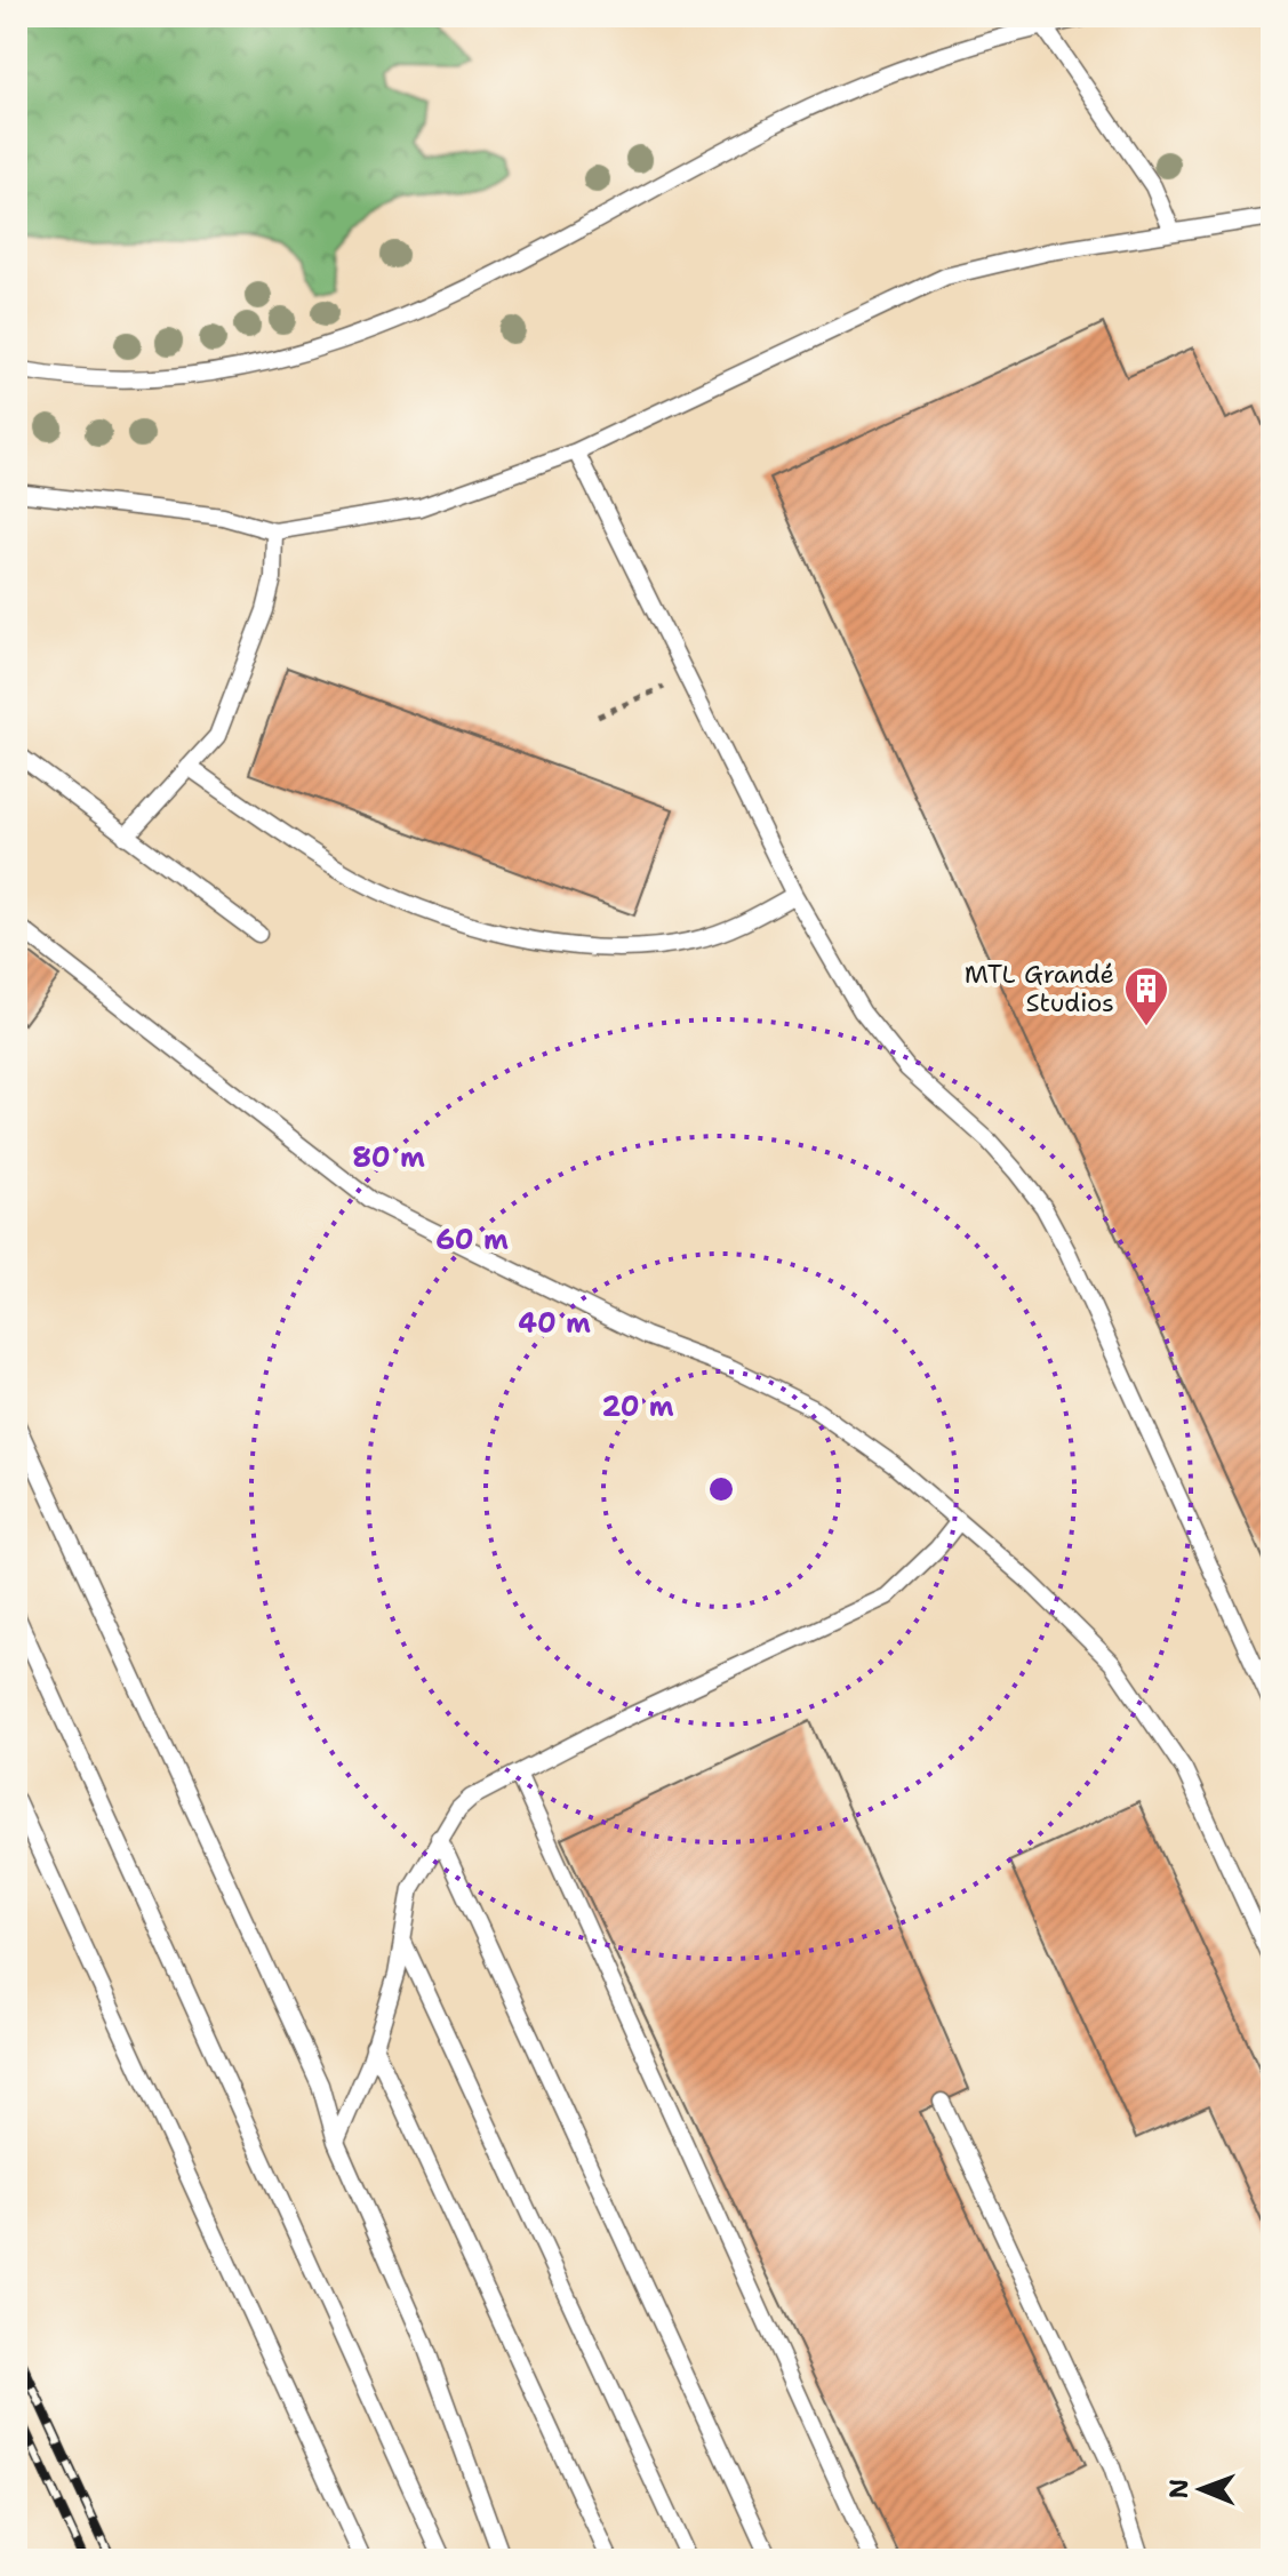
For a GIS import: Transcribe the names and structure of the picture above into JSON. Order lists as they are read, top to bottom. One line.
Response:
{"places":{"building":["MTL Grandé Studios"]},"north":"left","rings":["80 m","60 m","40 m","20 m"]}
